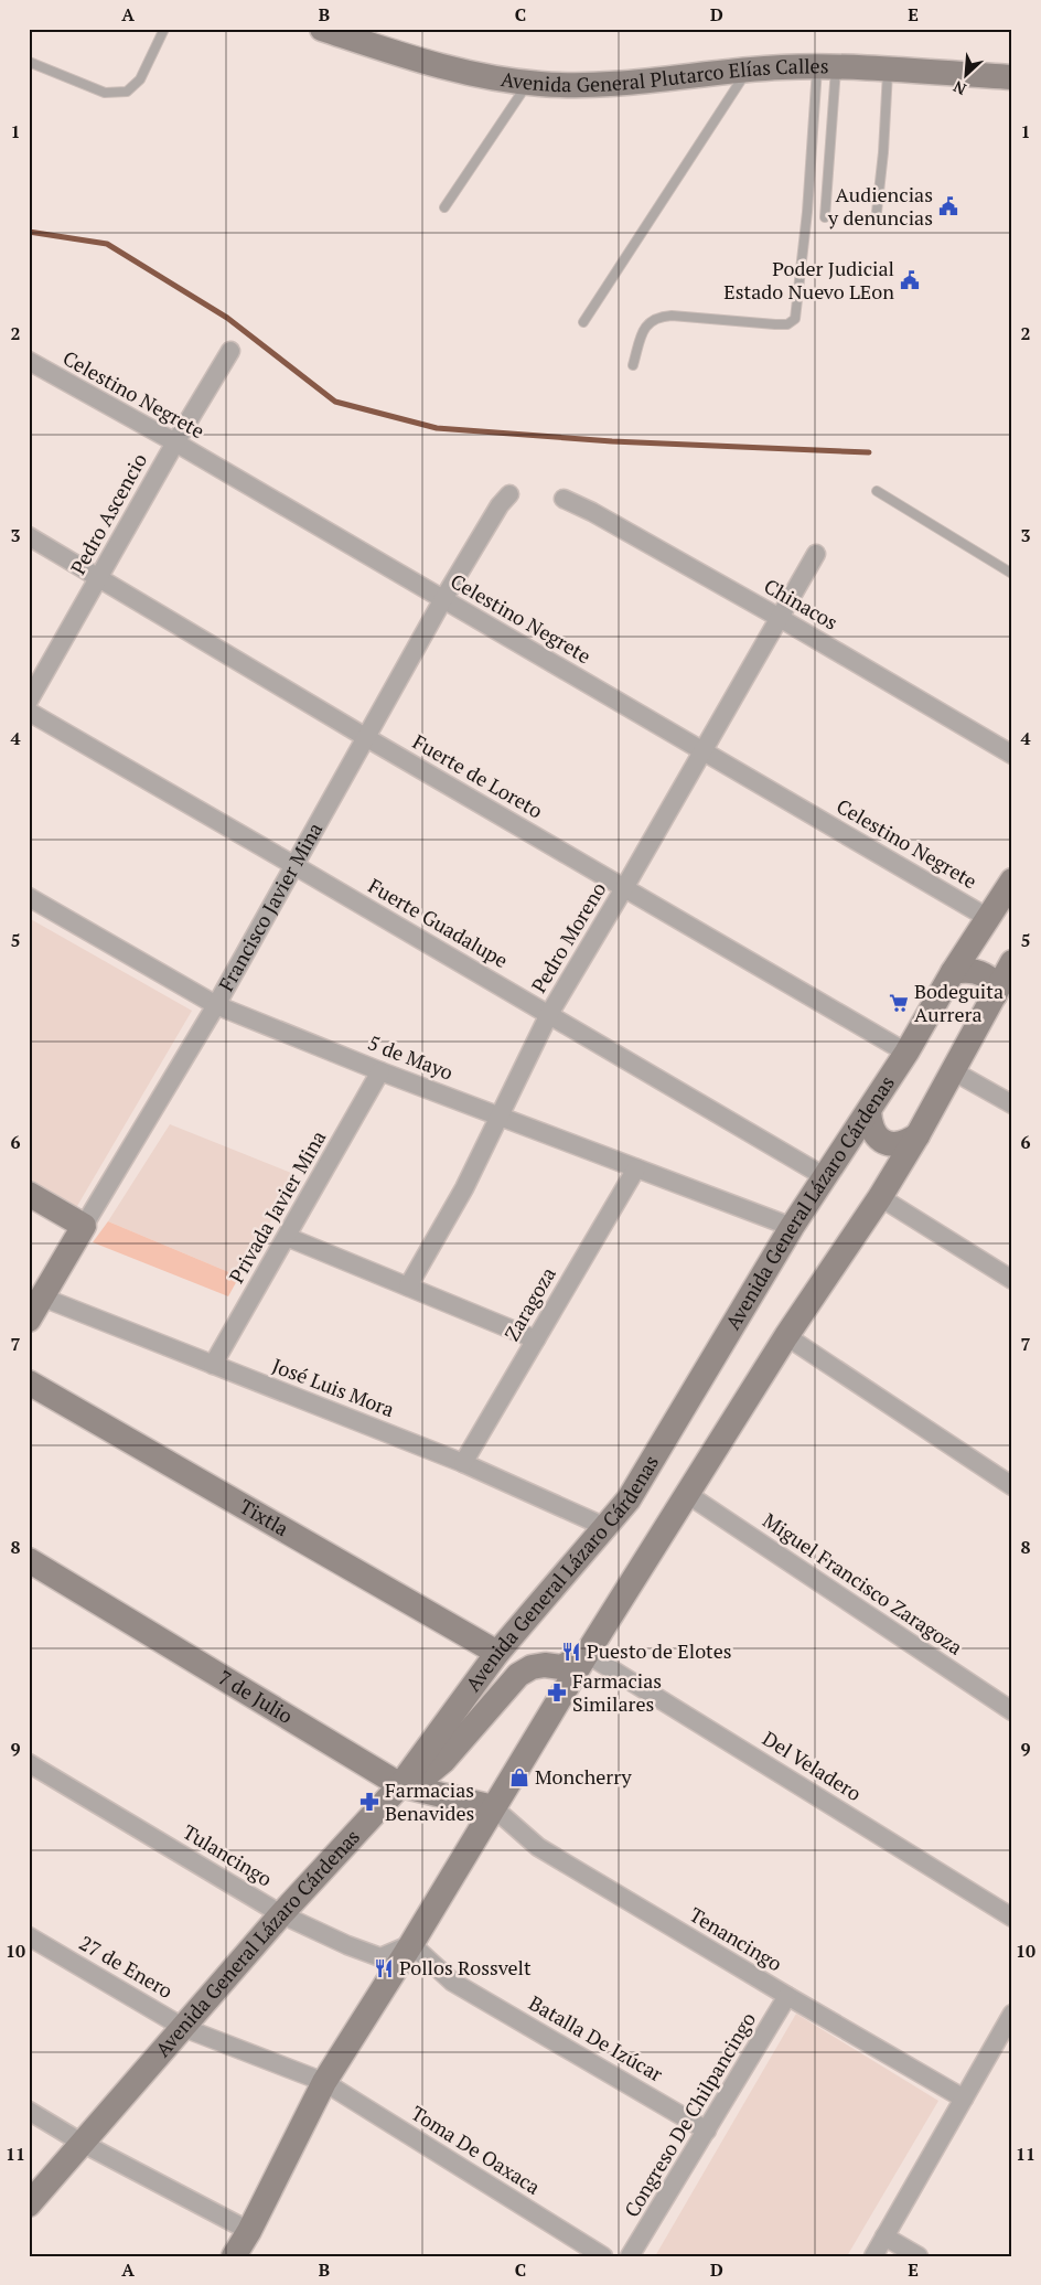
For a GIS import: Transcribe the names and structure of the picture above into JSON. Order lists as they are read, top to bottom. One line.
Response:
{"streets":{"street":["Avenida General Plutarco Elías Calles","Celestino Negrete","Pedro Ascencio","Chinacos","Fuerte de Loreto","Francisco Javier Mina","Fuerte Guadalupe","Pedro Moreno","5 de Mayo","Avenida General Lázaro Cárdenas","Privada Javier Mina","Zaragoza","José Luis Mora","Tixtla","Miguel Francisco Zaragoza","7 de Julio","Del Veladero","Tulancingo","Tenancingo","27 de Enero","Batalla De Izúcar","Congreso De Chilpancingo","Toma De Oaxaca"]},"crossings":[["Celestino Negrete","Pedro Ascencio"],["Celestino Negrete","Francisco Javier Mina"],["Celestino Negrete","Pedro Moreno"],["Celestino Negrete","Avenida General Lázaro Cárdenas"],["Pedro Ascencio","Fuerte de Loreto"],["Chinacos","Pedro Moreno"],["Fuerte de Loreto","Francisco Javier Mina"],["Fuerte de Loreto","Pedro Moreno"],["Fuerte de Loreto","Avenida General Lázaro Cárdenas"],["Francisco Javier Mina","Fuerte Guadalupe"],["Francisco Javier Mina","5 de Mayo"],["Francisco Javier Mina","José Luis Mora"],["Fuerte Guadalupe","Pedro Moreno"],["Fuerte Guadalupe","Avenida General Lázaro Cárdenas"],["Pedro Moreno","5 de Mayo"],["5 de Mayo","Avenida General Lázaro Cárdenas"],["5 de Mayo","Privada Javier Mina"],["5 de Mayo","Zaragoza"],["Avenida General Lázaro Cárdenas","José Luis Mora"],["Avenida General Lázaro Cárdenas","Tixtla"],["Avenida General Lázaro Cárdenas","7 de Julio"],["Avenida General Lázaro Cárdenas","Tulancingo"],["Avenida General Lázaro Cárdenas","27 de Enero"],["Privada Javier Mina","José Luis Mora"],["Zaragoza","José Luis Mora"],["7 de Julio","Tenancingo"],["Tulancingo","Batalla De Izúcar"],["Tenancingo","Congreso De Chilpancingo"],["27 de Enero","Toma De Oaxaca"],["Batalla De Izúcar","Congreso De Chilpancingo"]],"places":{"public building":["Audiencias y denuncias","Poder Judicial Estado Nuevo LEon"],"supermarket":["Bodeguita Aurrera"],"restaurant":["Puesto de Elotes","Pollos Rossvelt"],"pharmacy":["Farmacias Similares","Farmacias Benavides"],"shop":["Moncherry"]},"north":"bottom left","grid":{"columns":["A","B","C","D","E"],"rows":["1","2","3","4","5","6","7","8","9","10","11"]}}
